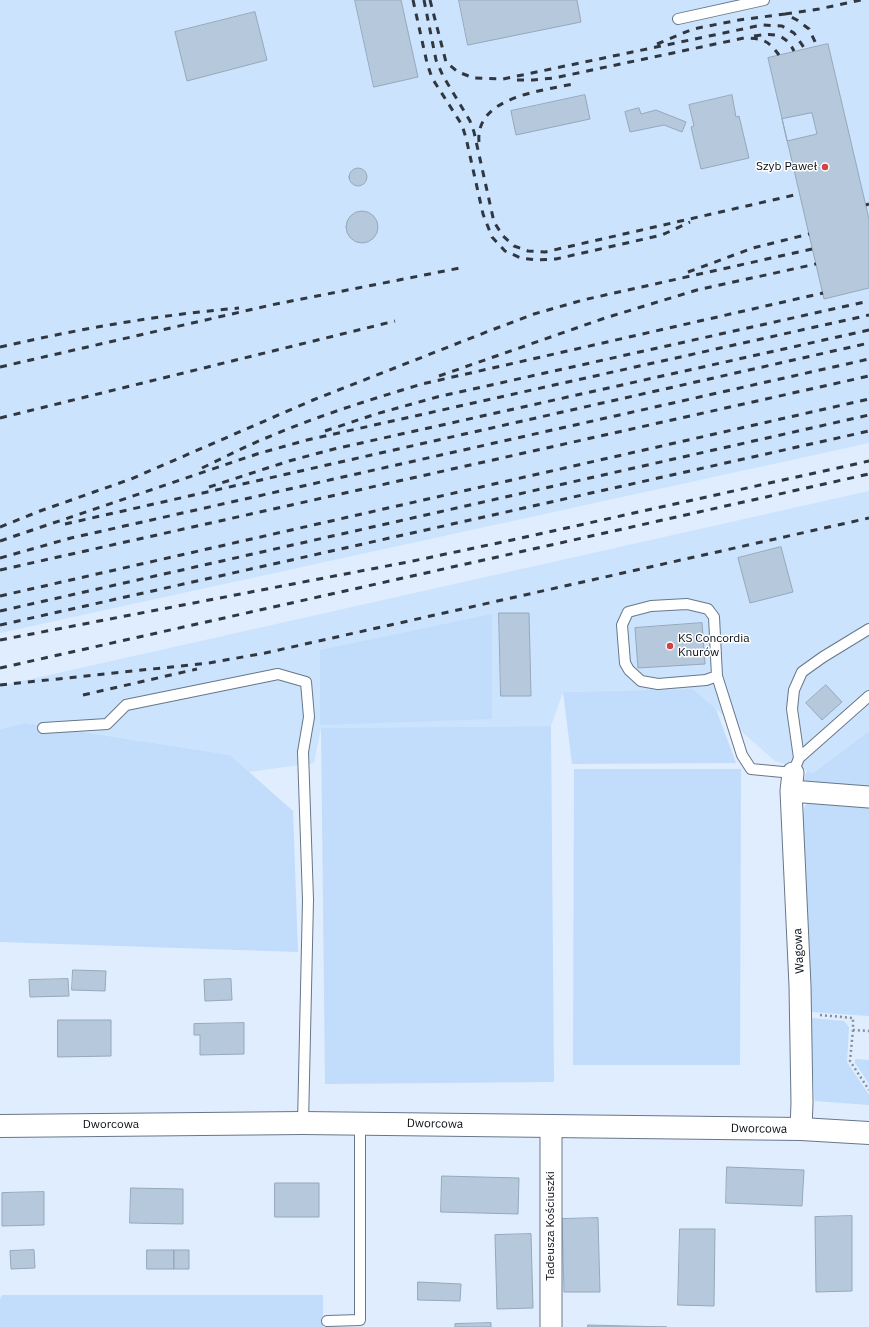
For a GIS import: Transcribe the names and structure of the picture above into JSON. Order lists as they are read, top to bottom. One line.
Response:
{"streets":{"main road":["Dworcowa"],"street":["Wagowa","Tadeusza Kościuszki"]},"crossings":[["Wagowa","Dworcowa"],["Dworcowa","Tadeusza Kościuszki"]],"places":["Szyb Paweł","KS Concordia Knurów"]}
